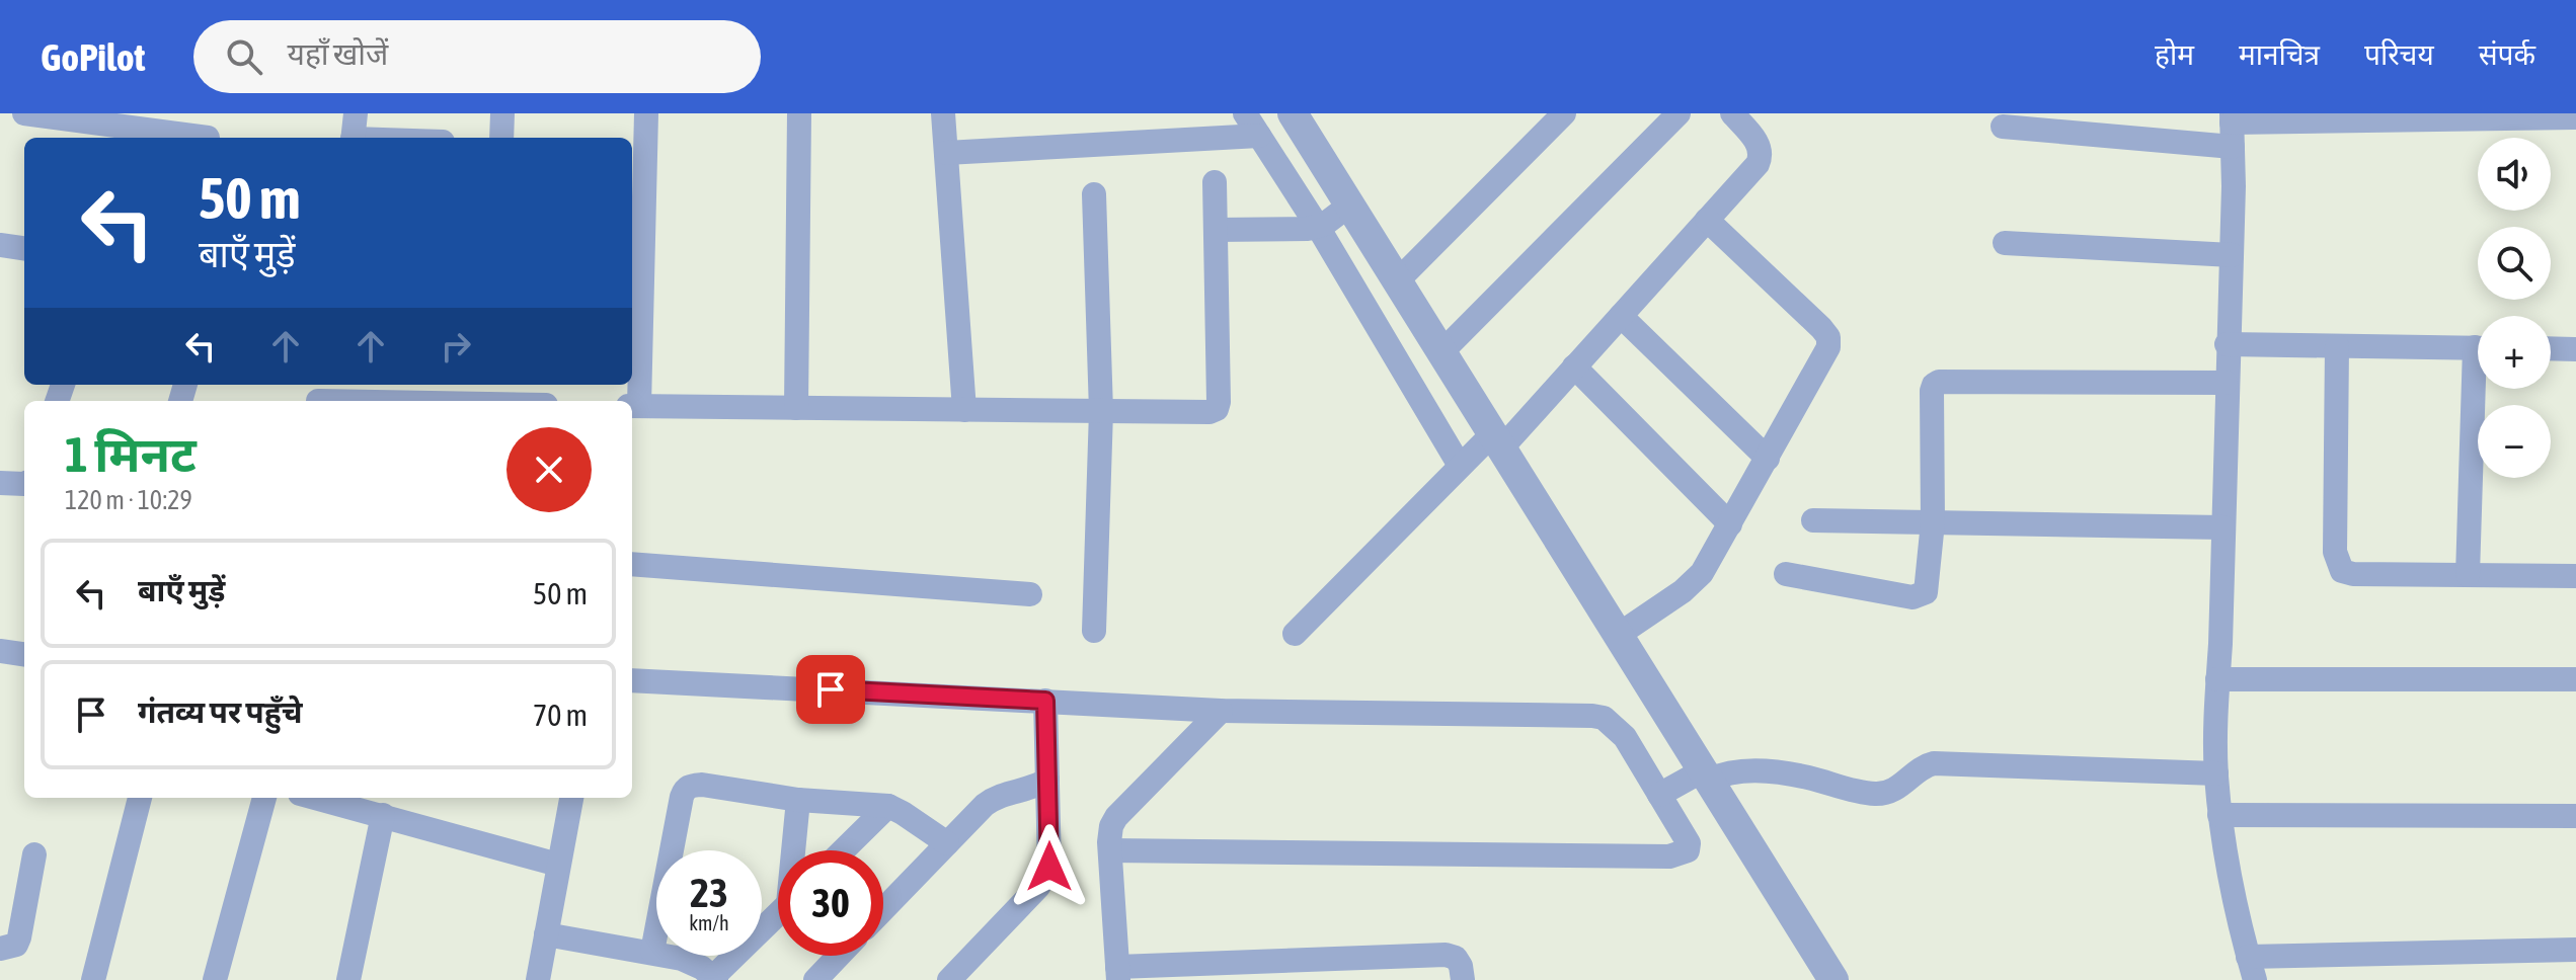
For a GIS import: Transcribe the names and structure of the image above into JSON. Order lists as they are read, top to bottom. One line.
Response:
{"page":{"header":"GoPilot","search":"यहाँ खोजें","nav":["होम","मानचित्र","परिचय","संपर्क"],"map_buttons":["+","−"],"turn":["50 m","बाएँ मुड़ें"],"heading":["1 मिनट","120 m · 10:29"],"list":[{"name":"बाएँ मुड़ें","value":"50 m"},{"name":"गंतव्य पर पहुँचे","value":"70 m"}],"speed":"23 km/h","limit":"30"}}
